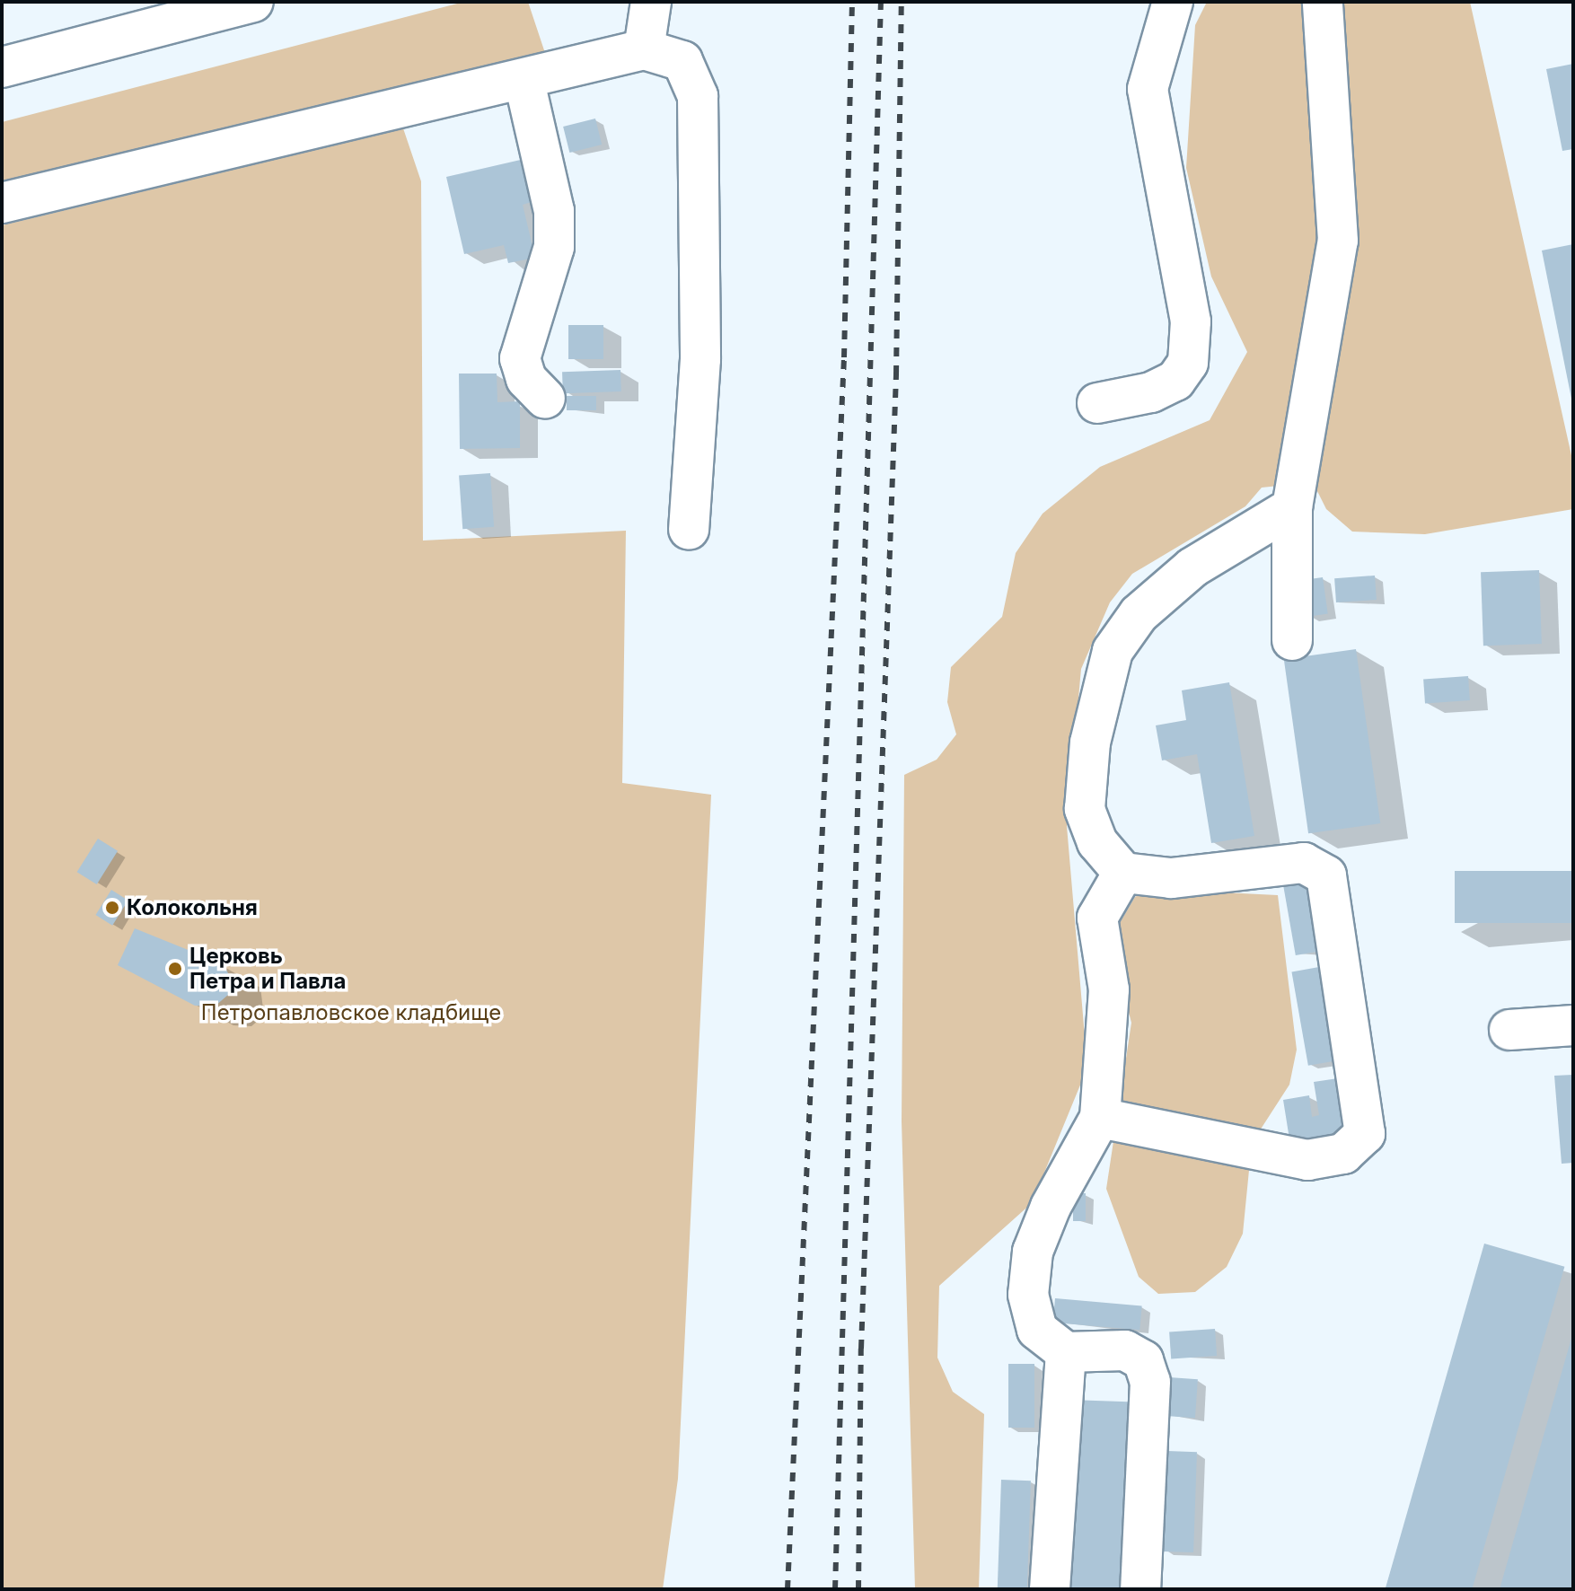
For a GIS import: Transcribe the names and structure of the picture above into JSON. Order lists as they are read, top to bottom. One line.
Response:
{"parks":["Петропавловское кладбище"],"places":["Колокольня","Церковь Петра и Павла"]}
